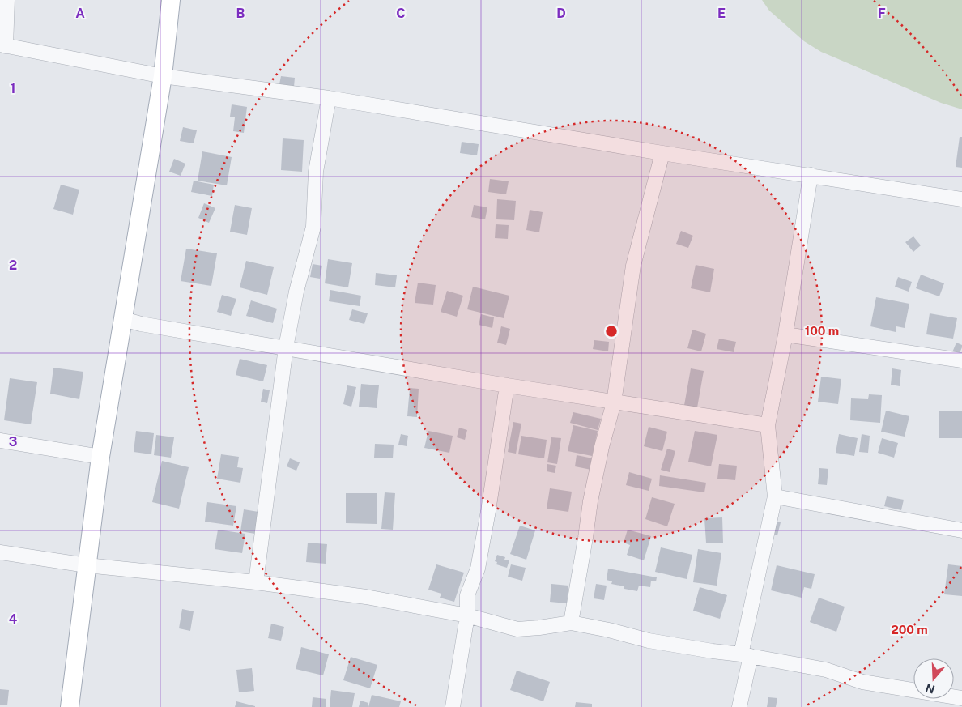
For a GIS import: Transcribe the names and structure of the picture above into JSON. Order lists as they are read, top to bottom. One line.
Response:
{"north":"bottom","grid":{"columns":["A","B","C","D","E","F"],"rows":["1","2","3","4"]},"rings":["100 m","200 m"]}
